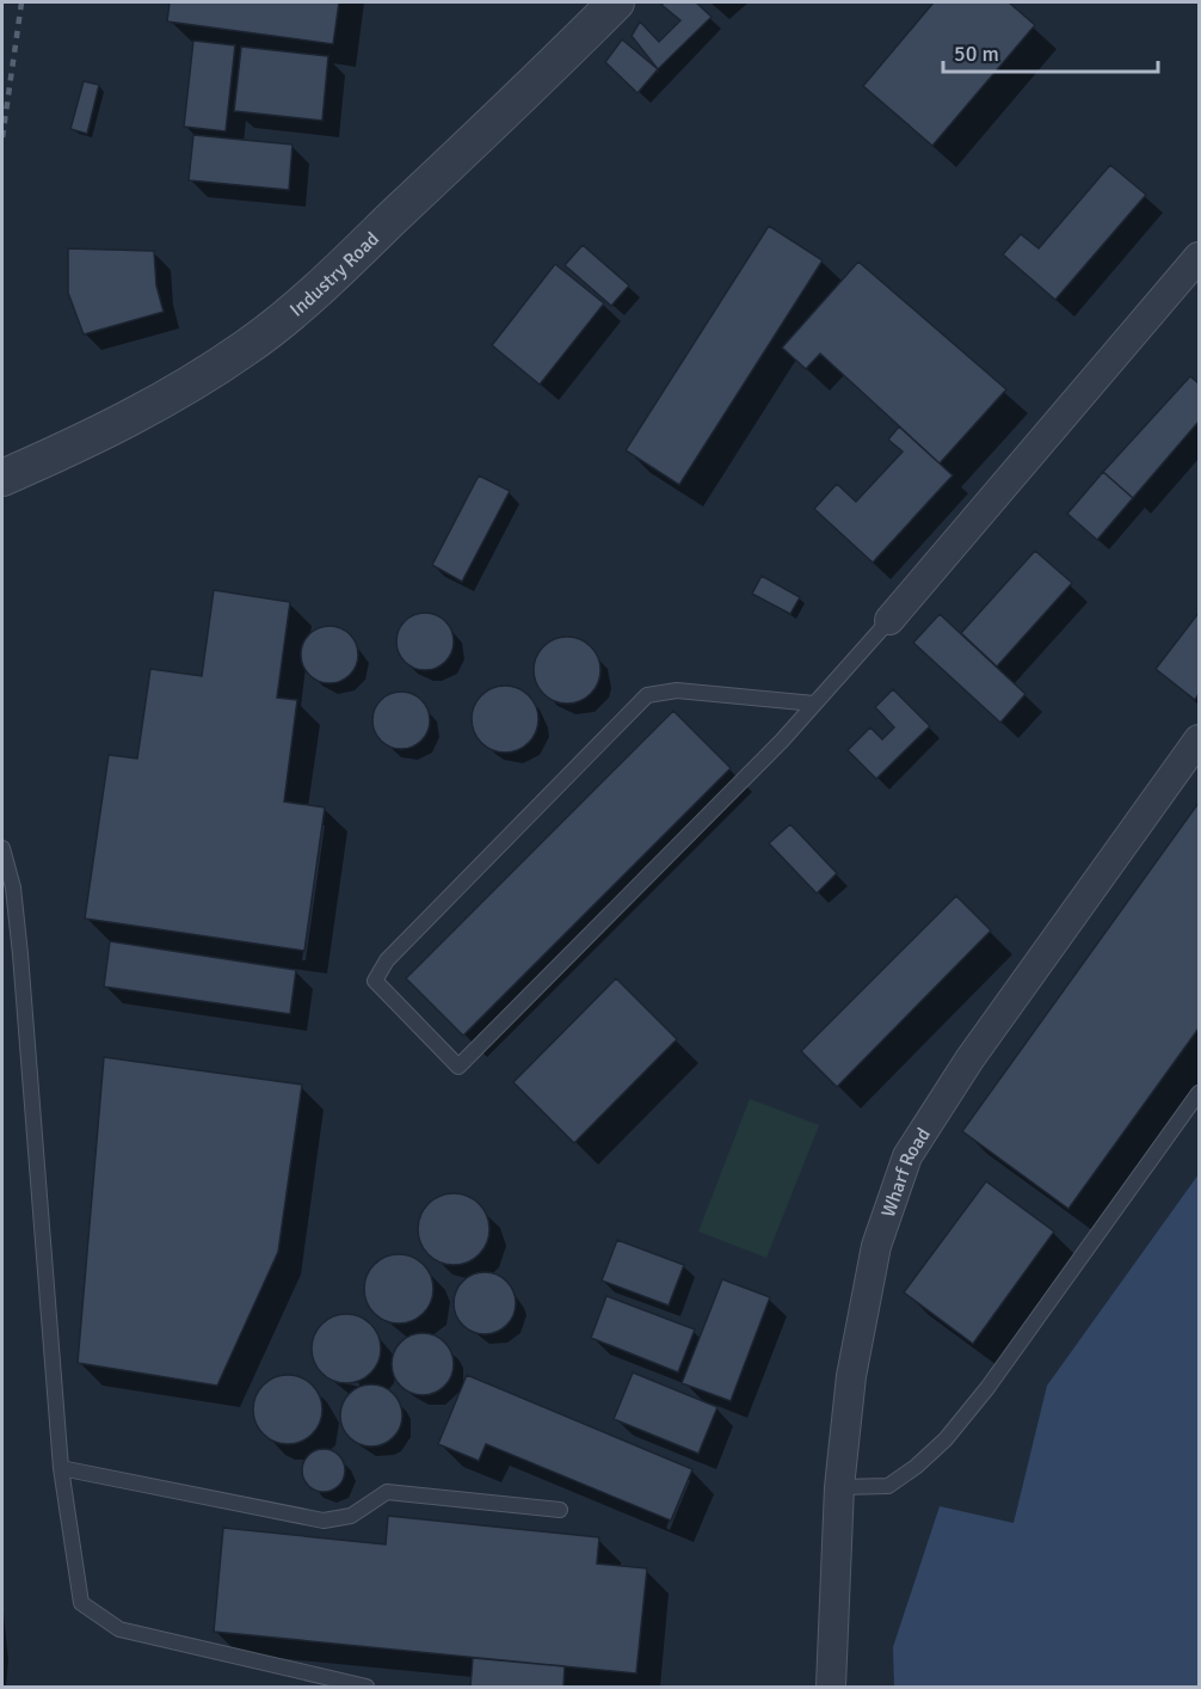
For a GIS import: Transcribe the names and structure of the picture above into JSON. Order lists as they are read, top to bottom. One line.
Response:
{"streets":{"street":["Industry Road","Wharf Road"]},"scale_bar":"50 m"}
